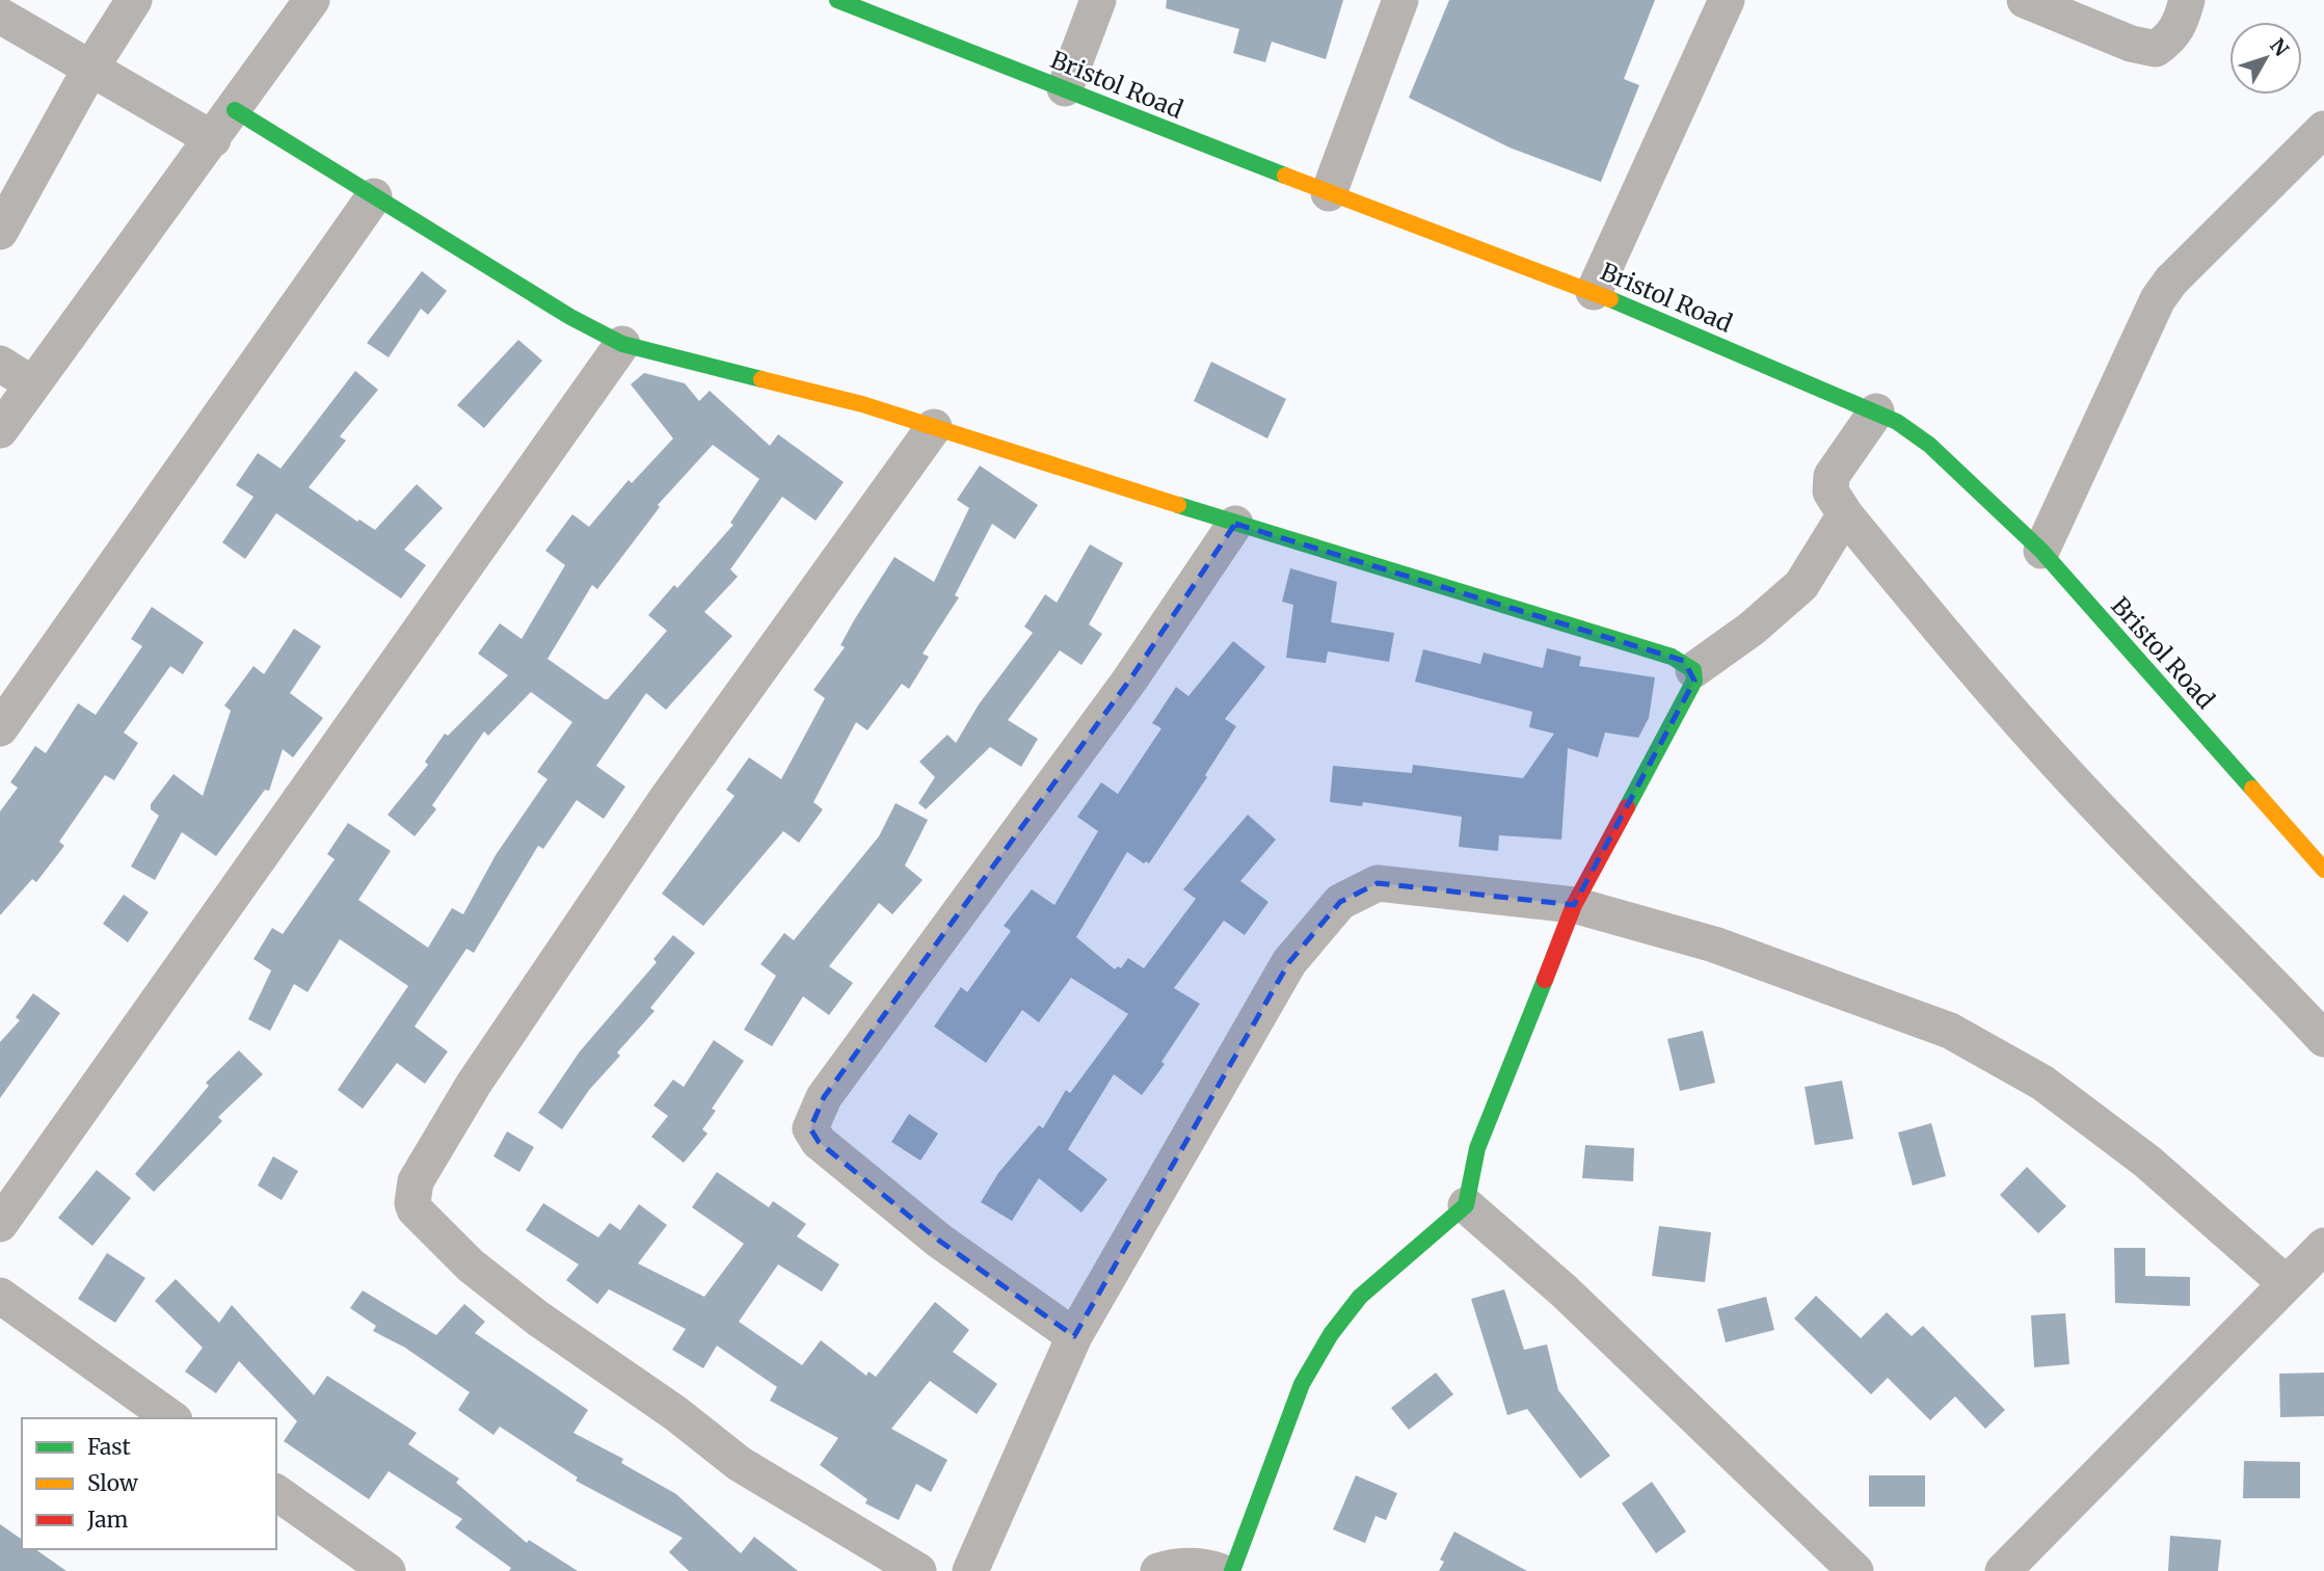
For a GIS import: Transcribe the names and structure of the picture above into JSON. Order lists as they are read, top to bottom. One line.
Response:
{"streets":{"street":["Bristol Road"]},"legend":["Fast","Slow","Jam"],"north":"top right"}
